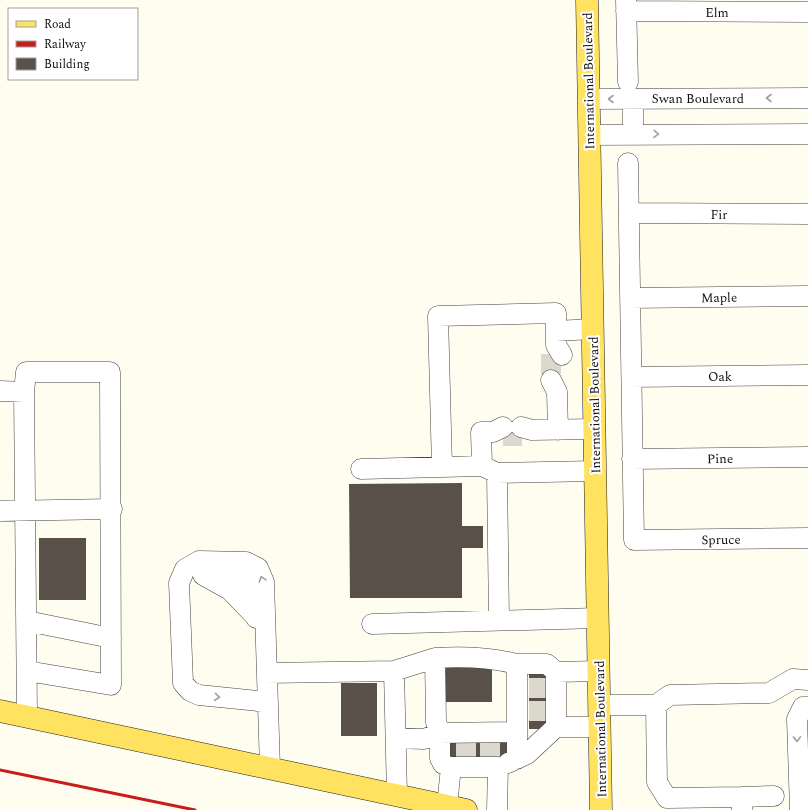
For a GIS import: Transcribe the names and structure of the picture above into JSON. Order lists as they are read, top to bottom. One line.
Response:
{"streets":{"main road":["International Boulevard"],"street":["Elm","Swan Boulevard","Fir","Maple","Oak","Pine","Spruce"]},"crossings":[["International Boulevard","Swan Boulevard"],["Pine","Spruce"]],"legend":["Road","Railway","Building"]}
